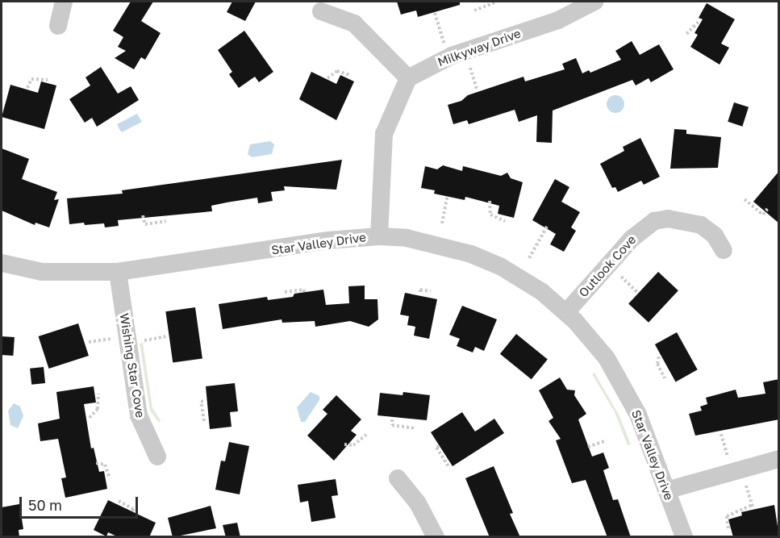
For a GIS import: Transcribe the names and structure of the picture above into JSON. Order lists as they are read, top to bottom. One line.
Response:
{"streets":{"street":["Milkyway Drive","Star Valley Drive","Outlook Cove","Wishing Star Cove"]},"crossings":[["Star Valley Drive","Outlook Cove"],["Star Valley Drive","Wishing Star Cove"]],"scale_bar":"50 m"}
